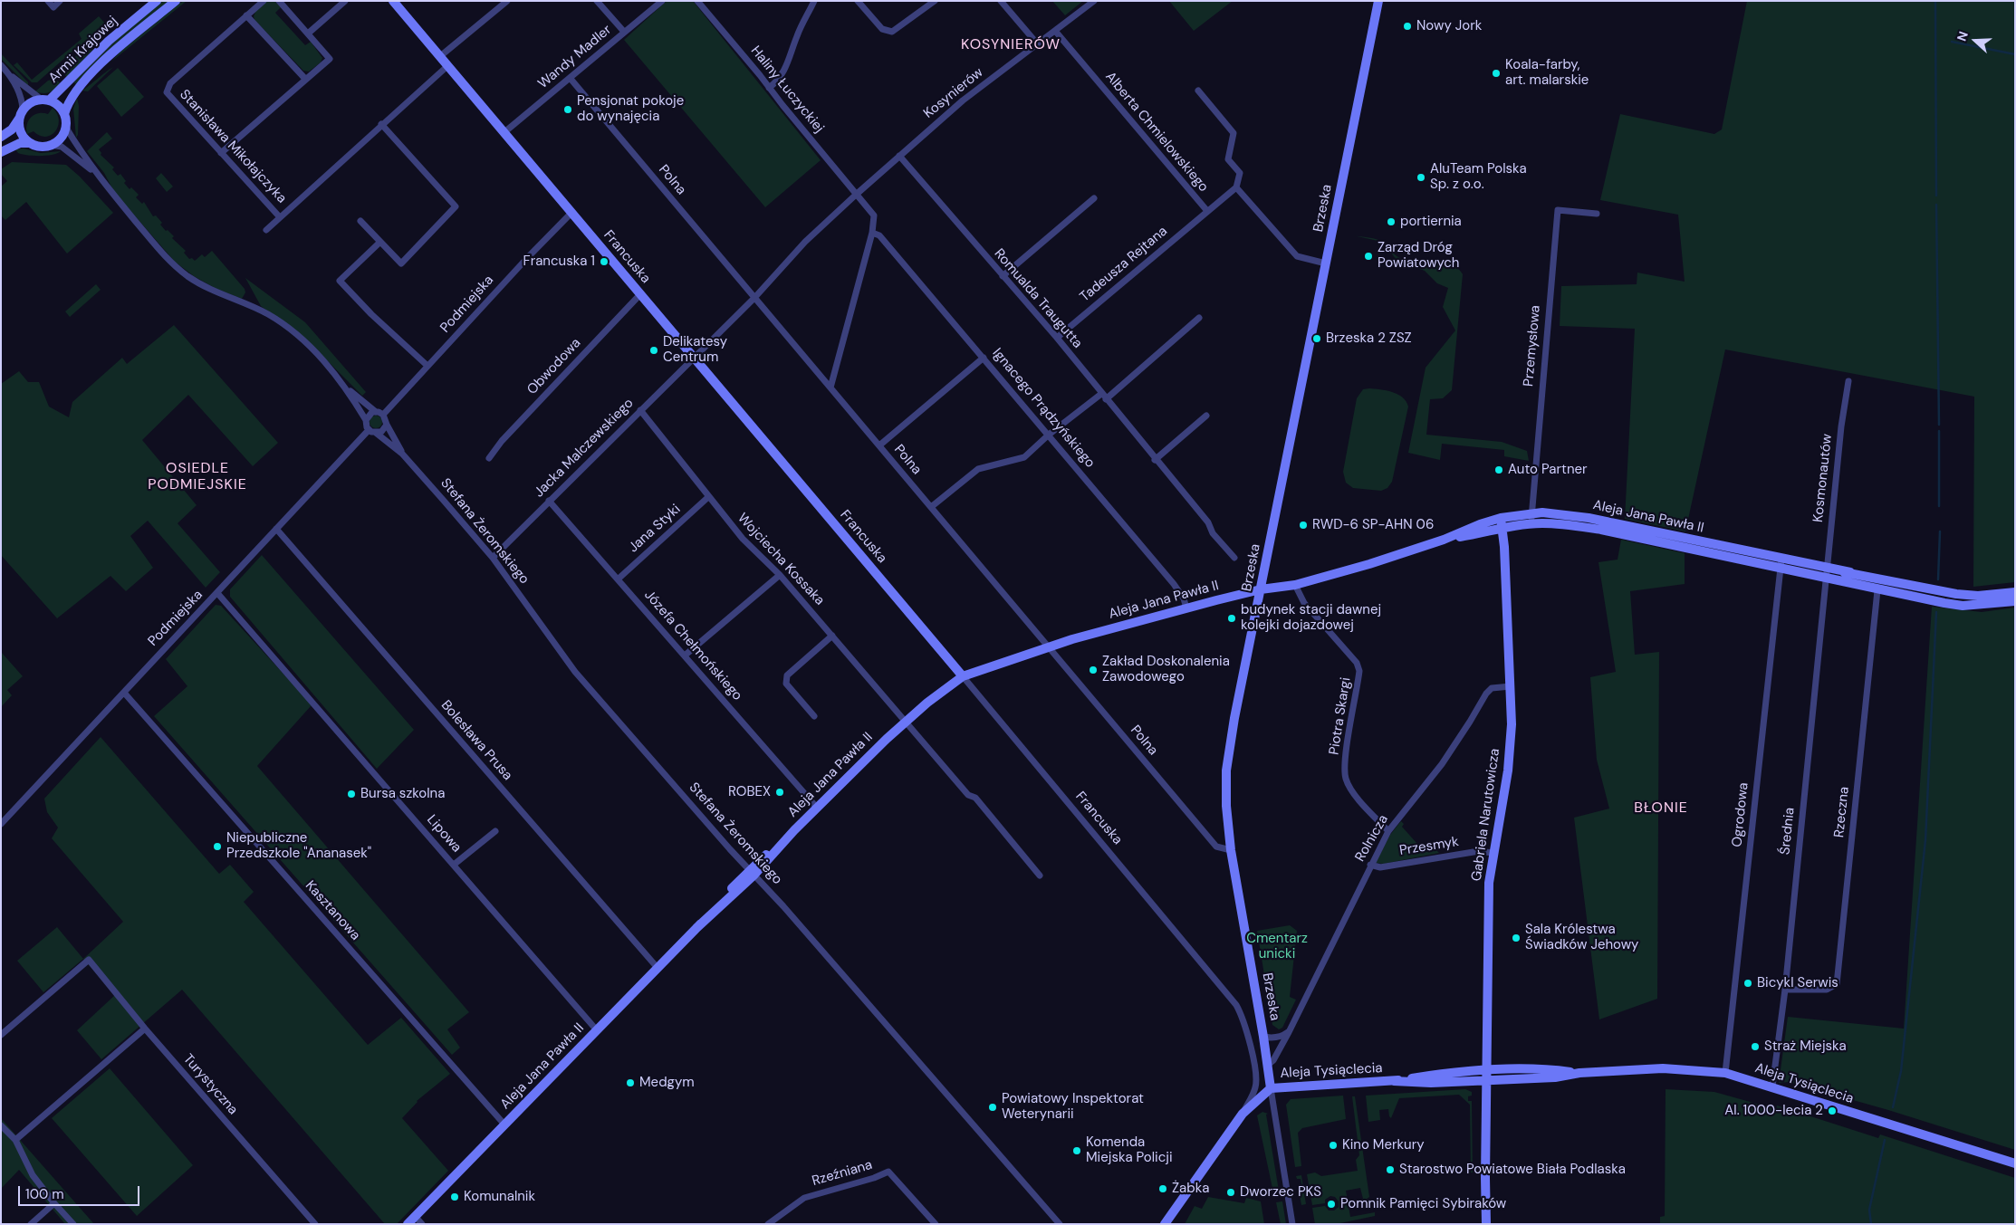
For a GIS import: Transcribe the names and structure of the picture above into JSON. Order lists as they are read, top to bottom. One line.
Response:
{"streets":{"street":["Armii Krajowej","Wandy Madler","Haliny Łuczyckiej","Kosynierów","Alberta Chmielowskiego","Stanisława Mikołajczyka","Polna","Brzeska","Francuska","Tadeusza Rejtana","Romualda Traugutta","Podmiejska","Przemysłowa","Obwodowa","Ignacego Prądzyńskiego","Jacka Malczewskiego","Kosmonautów","Aleja Jana Pawła II","Jana Styki","Stefana Żeromskiego","Wojciecha Kossaka","Józefa Chełmońskiego","Piotra Skargi","Bolesława Prusa","Rzeczna","Gabriela Narutowicza","Ogrodowa","Średnia","Lipowa","Rolnicza","Przesmyk","Kasztanowa","Aleja Tysiąclecia","Turystyczna","Rzeźniana"]},"crossings":[["Wandy Madler","Polna"],["Wandy Madler","Francuska"],["Haliny Łuczyckiej","Kosynierów"],["Kosynierów","Alberta Chmielowskiego"],["Kosynierów","Polna"],["Kosynierów","Francuska"],["Kosynierów","Romualda Traugutta"],["Kosynierów","Jacka Malczewskiego"],["Alberta Chmielowskiego","Tadeusza Rejtana"],["Polna","Brzeska"],["Polna","Aleja Jana Pawła II"],["Brzeska","Aleja Jana Pawła II"],["Brzeska","Rolnicza"],["Brzeska","Aleja Tysiąclecia"],["Francuska","Podmiejska"],["Francuska","Obwodowa"],["Francuska","Jacka Malczewskiego"],["Francuska","Aleja Jana Pawła II"],["Tadeusza Rejtana","Romualda Traugutta"],["Podmiejska","Stefana Żeromskiego"],["Podmiejska","Bolesława Prusa"],["Podmiejska","Lipowa"],["Podmiejska","Kasztanowa"],["Przemysłowa","Aleja Jana Pawła II"],["Ignacego Prądzyńskiego","Aleja Jana Pawła II"],["Jacka Malczewskiego","Stefana Żeromskiego"],["Jacka Malczewskiego","Wojciecha Kossaka"],["Jacka Malczewskiego","Józefa Chełmońskiego"],["Kosmonautów","Aleja Jana Pawła II"],["Kosmonautów","Średnia"],["Aleja Jana Pawła II","Stefana Żeromskiego"],["Aleja Jana Pawła II","Wojciecha Kossaka"],["Aleja Jana Pawła II","Józefa Chełmońskiego"],["Aleja Jana Pawła II","Piotra Skargi"],["Aleja Jana Pawła II","Bolesława Prusa"],["Aleja Jana Pawła II","Rzeczna"],["Aleja Jana Pawła II","Gabriela Narutowicza"],["Aleja Jana Pawła II","Ogrodowa"],["Aleja Jana Pawła II","Średnia"],["Aleja Jana Pawła II","Lipowa"],["Aleja Jana Pawła II","Kasztanowa"],["Jana Styki","Wojciecha Kossaka"],["Jana Styki","Józefa Chełmońskiego"],["Piotra Skargi","Rolnicza"],["Rzeczna","Średnia"],["Gabriela Narutowicza","Rolnicza"],["Gabriela Narutowicza","Przesmyk"],["Gabriela Narutowicza","Aleja Tysiąclecia"],["Ogrodowa","Aleja Tysiąclecia"],["Średnia","Aleja Tysiąclecia"],["Rolnicza","Przesmyk"]],"districts":["KOSYNIERÓW","OSIEDLE PODMIEJSKIE","BŁONIE"],"parks":["Cmentarz unicki"],"places":["Nowy Jork","Koala-farby, art. malarskie","Pensjonat pokoje do wynajęcia","AluTeam Polska Sp. z o.o.","portiernia","Zarząd Dróg Powiatowych","Francuska 1","Brzeska 2 ZSZ","Delikatesy Centrum","Auto Partner","RWD-6 SP-AHN 06","budynek stacji dawnej kolejki dojazdowej","Zakład Doskonalenia Zawodowego","ROBEX","Bursa szkolna","Niepubliczne Przedszkole \"Ananasek\"","Sala Królestwa Świadków Jehowy","Bicykl Serwis","Straż Miejska","Medgym","Powiatowy Inspektorat Weterynarii","Al. 1000-lecia 2","Kino Merkury","Komenda Miejska Policji","Starostwo Powiatowe Biała Podlaska","Żabka","Dworzec PKS","Komunalnik","Pomnik Pamięci Sybiraków"],"scale_bar":"100 m","north":"left"}
